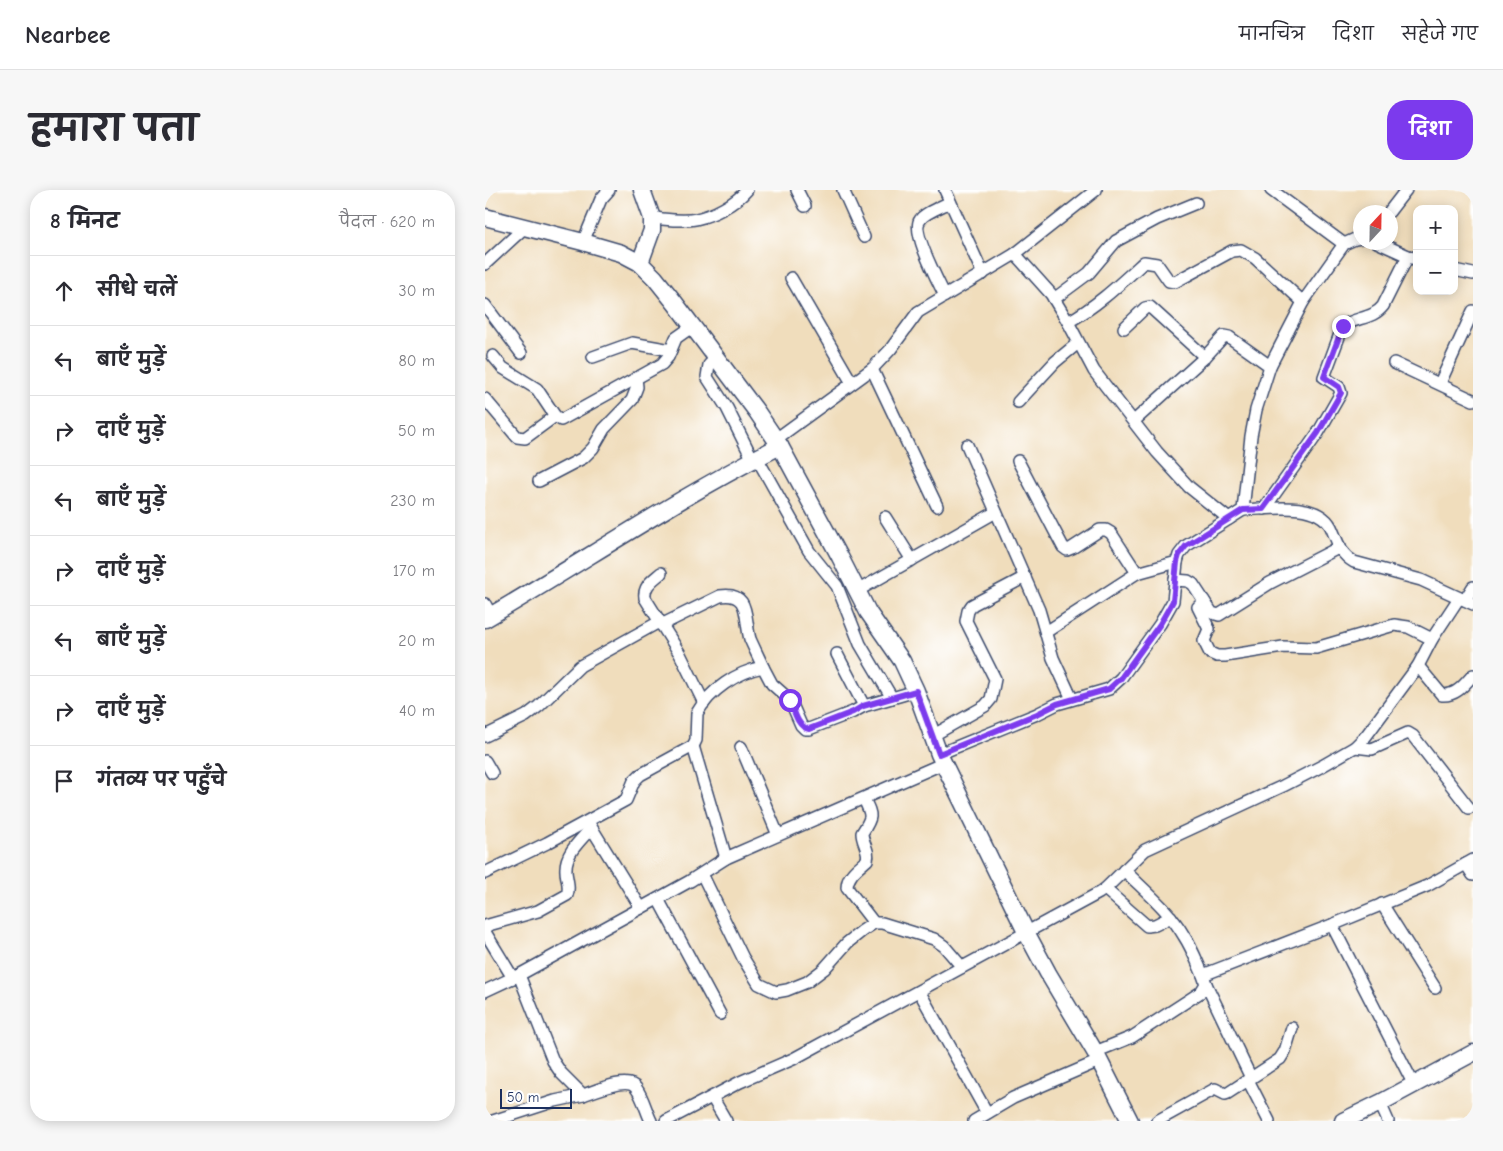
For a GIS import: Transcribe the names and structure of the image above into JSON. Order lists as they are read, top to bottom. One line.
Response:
{"scale_bar":"50 m","north":"top","page":{"header":"Nearbee","nav":["मानचित्र","दिशा","सहेजे गए"],"title":"हमारा पता","buttons":"दिशा","heading":["8 मिनट","पैदल · 620 m"],"map_buttons":["+","−"],"list":[["सीधे चलें","30 m"],["बाएँ मुड़ें","80 m"],["दाएँ मुड़ें","50 m"],["बाएँ मुड़ें","230 m"],["दाएँ मुड़ें","170 m"],["बाएँ मुड़ें","20 m"],["दाएँ मुड़ें","40 m"],"गंतव्य पर पहुँचे"],"scale":"50 m"}}
